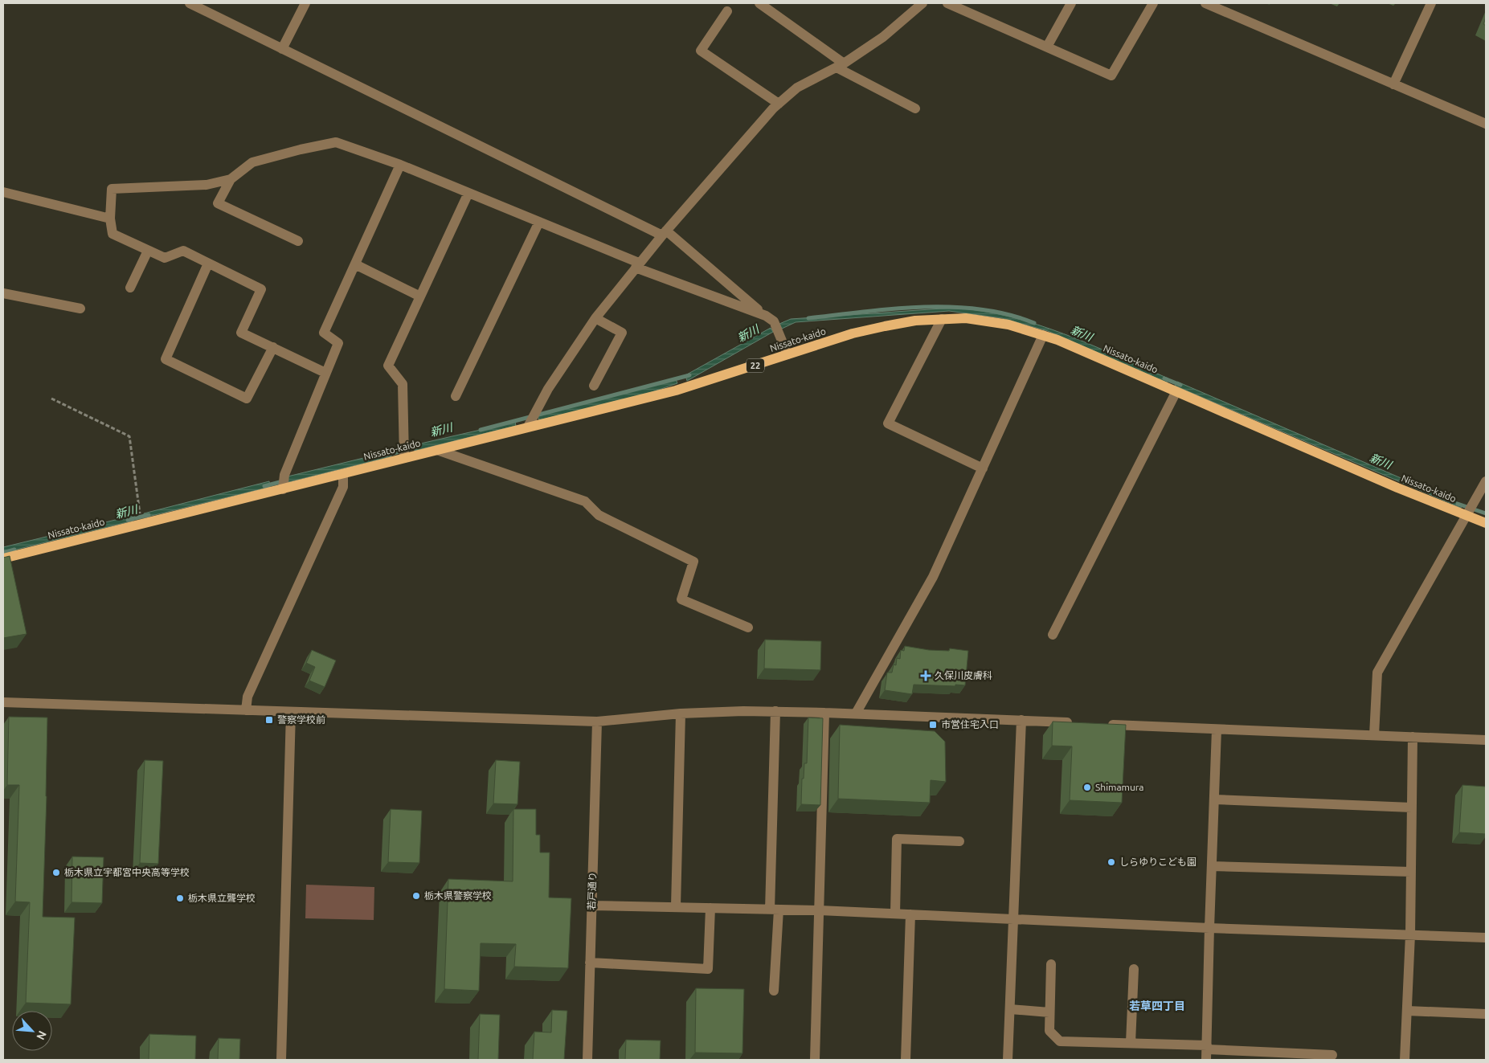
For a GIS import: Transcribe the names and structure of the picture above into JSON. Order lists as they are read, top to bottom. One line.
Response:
{"streets":{"main road":["Nissato-kaido","22"],"street":["若戸通り"]},"districts":["若草四丁目"],"water":["新川"],"places":{"health":["久保川皮膚科"],"transit":["警察学校前","市営住宅入口"],"other":["Shimamura","しらゆりこども園","栃木県立宇都宮中央高等学校","栃木県警察学校","栃木県立聾学校"]},"north":"bottom right"}
